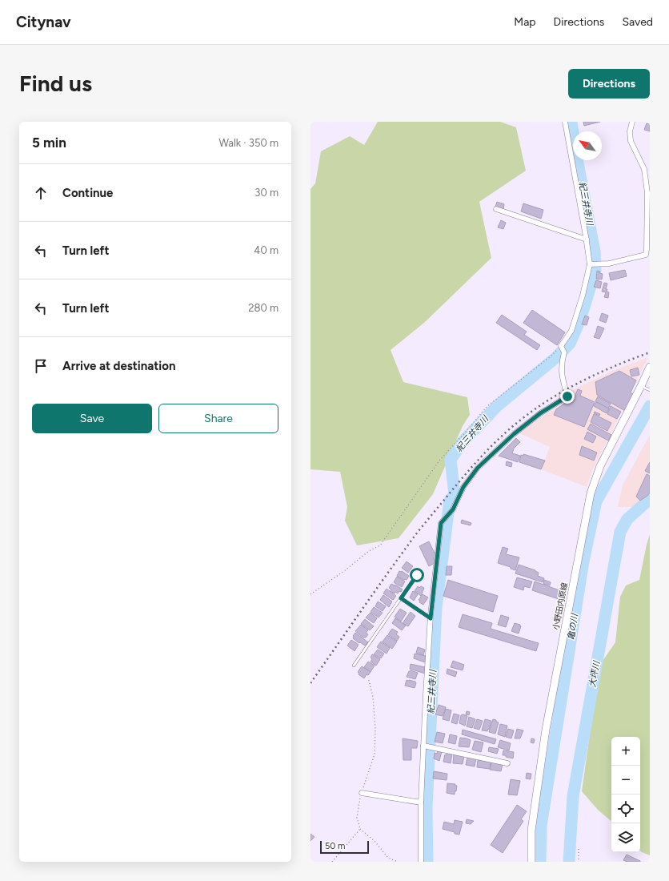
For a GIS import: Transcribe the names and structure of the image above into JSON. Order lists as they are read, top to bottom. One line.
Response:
{"streets":{"main road":["小野田内原線"]},"water":["紀三井寺川","亀の川","大坪川"],"scale_bar":"50 m","north":"top left","page":{"header":"Citynav","nav":["Map","Directions","Saved"],"buttons":["Directions",["Save","Share"]],"title":"Find us","heading":["5 min","Walk · 350 m"],"list":[["Continue","30 m"],["Turn left","40 m"],["Turn left","280 m"],"Arrive at destination"],"map_buttons":["+","−"],"scale":"50 m"}}
